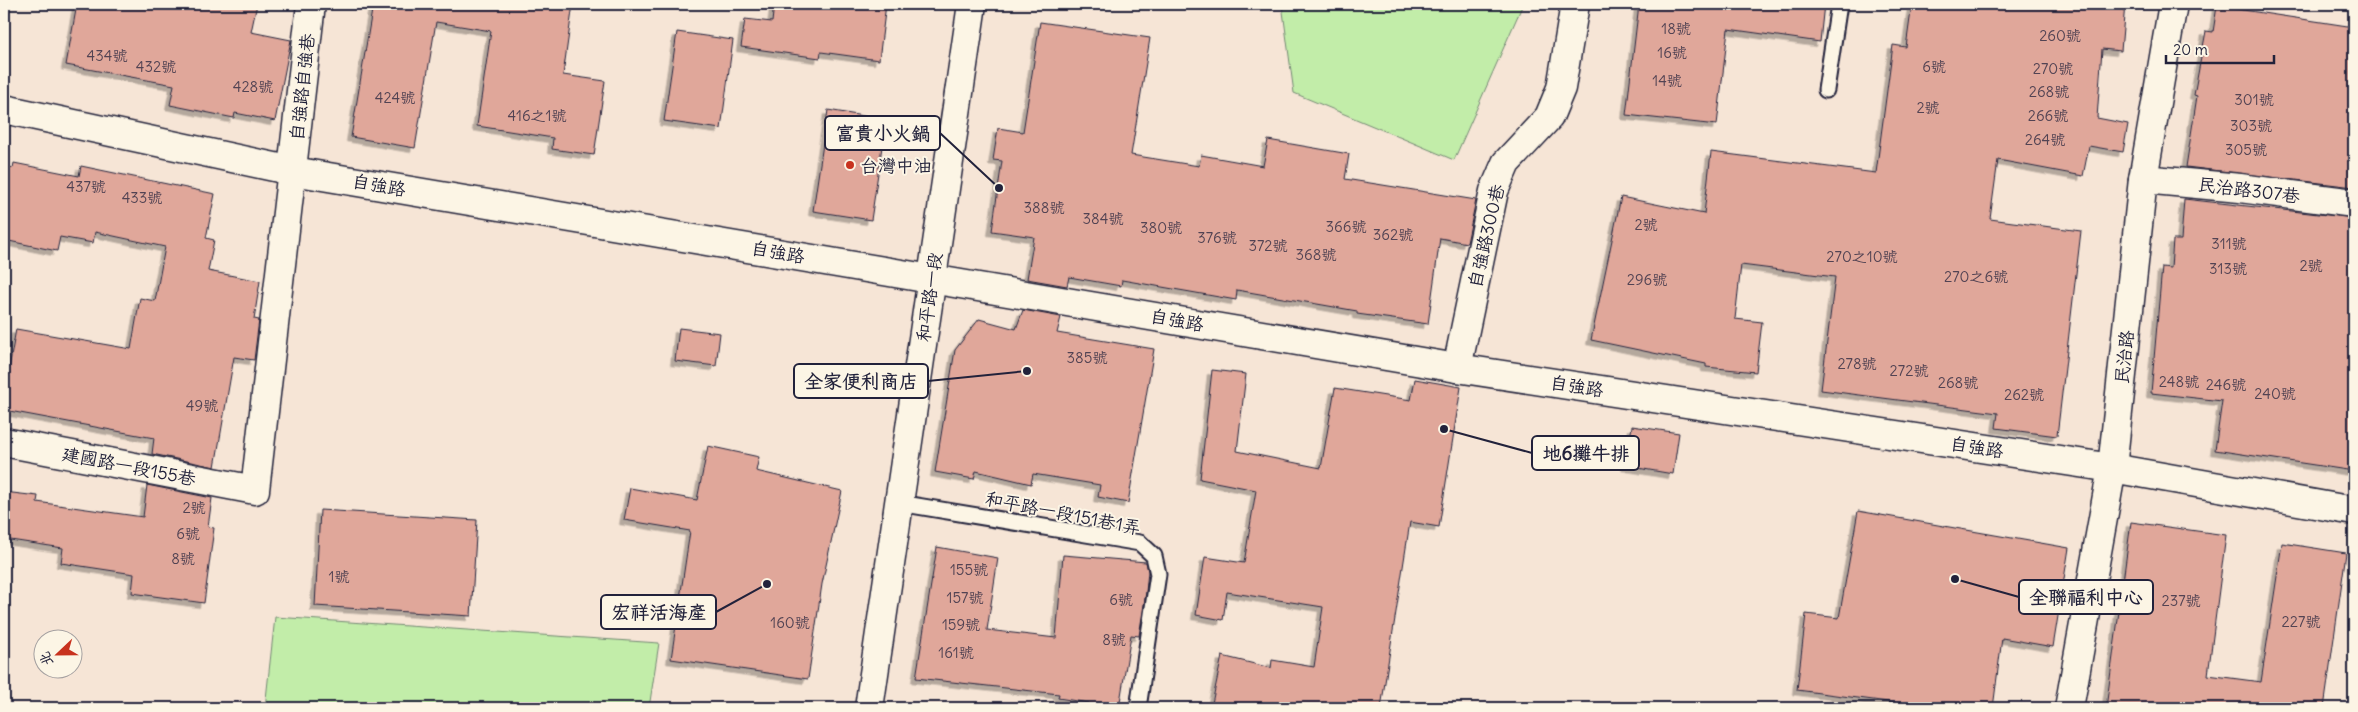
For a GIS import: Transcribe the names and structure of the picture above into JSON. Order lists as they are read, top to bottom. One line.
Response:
{"streets":{"street":["自強路自強巷","自強路","民治路307巷","自強路300巷","和平路一段","民治路","建國路一段155巷"],"lane":["和平路一段151巷1弄"]},"crossings":[["自強路自強巷","自強路"],["自強路自強巷","建國路一段155巷"],["自強路","自強路300巷"],["自強路","和平路一段"],["自強路","民治路"],["民治路307巷","民治路"],["和平路一段","和平路一段151巷1弄"]],"places":["台灣中油","富貴小火鍋","全家便利商店","地6攤牛排","全聯福利中心","宏祥活海產"],"house_numbers":["18號","260號","16號","434號","432號","6號","270號","14號","428號","268號","424號","301號","2號","416之1號","266號","303號","264號","305號","437號","433號","388號","384號","2號","366號","380號","362號","376號","311號","372號","368號","270之10號","2號","313號","270之6號","296號","385號","278號","272號","248號","268號","246號","240號","262號","49號","2號","6號","8號","155號","1號","157號","6號","237號","227號","160號","159號","8號","161號"],"scale_bar":"20 m","north":"left"}
